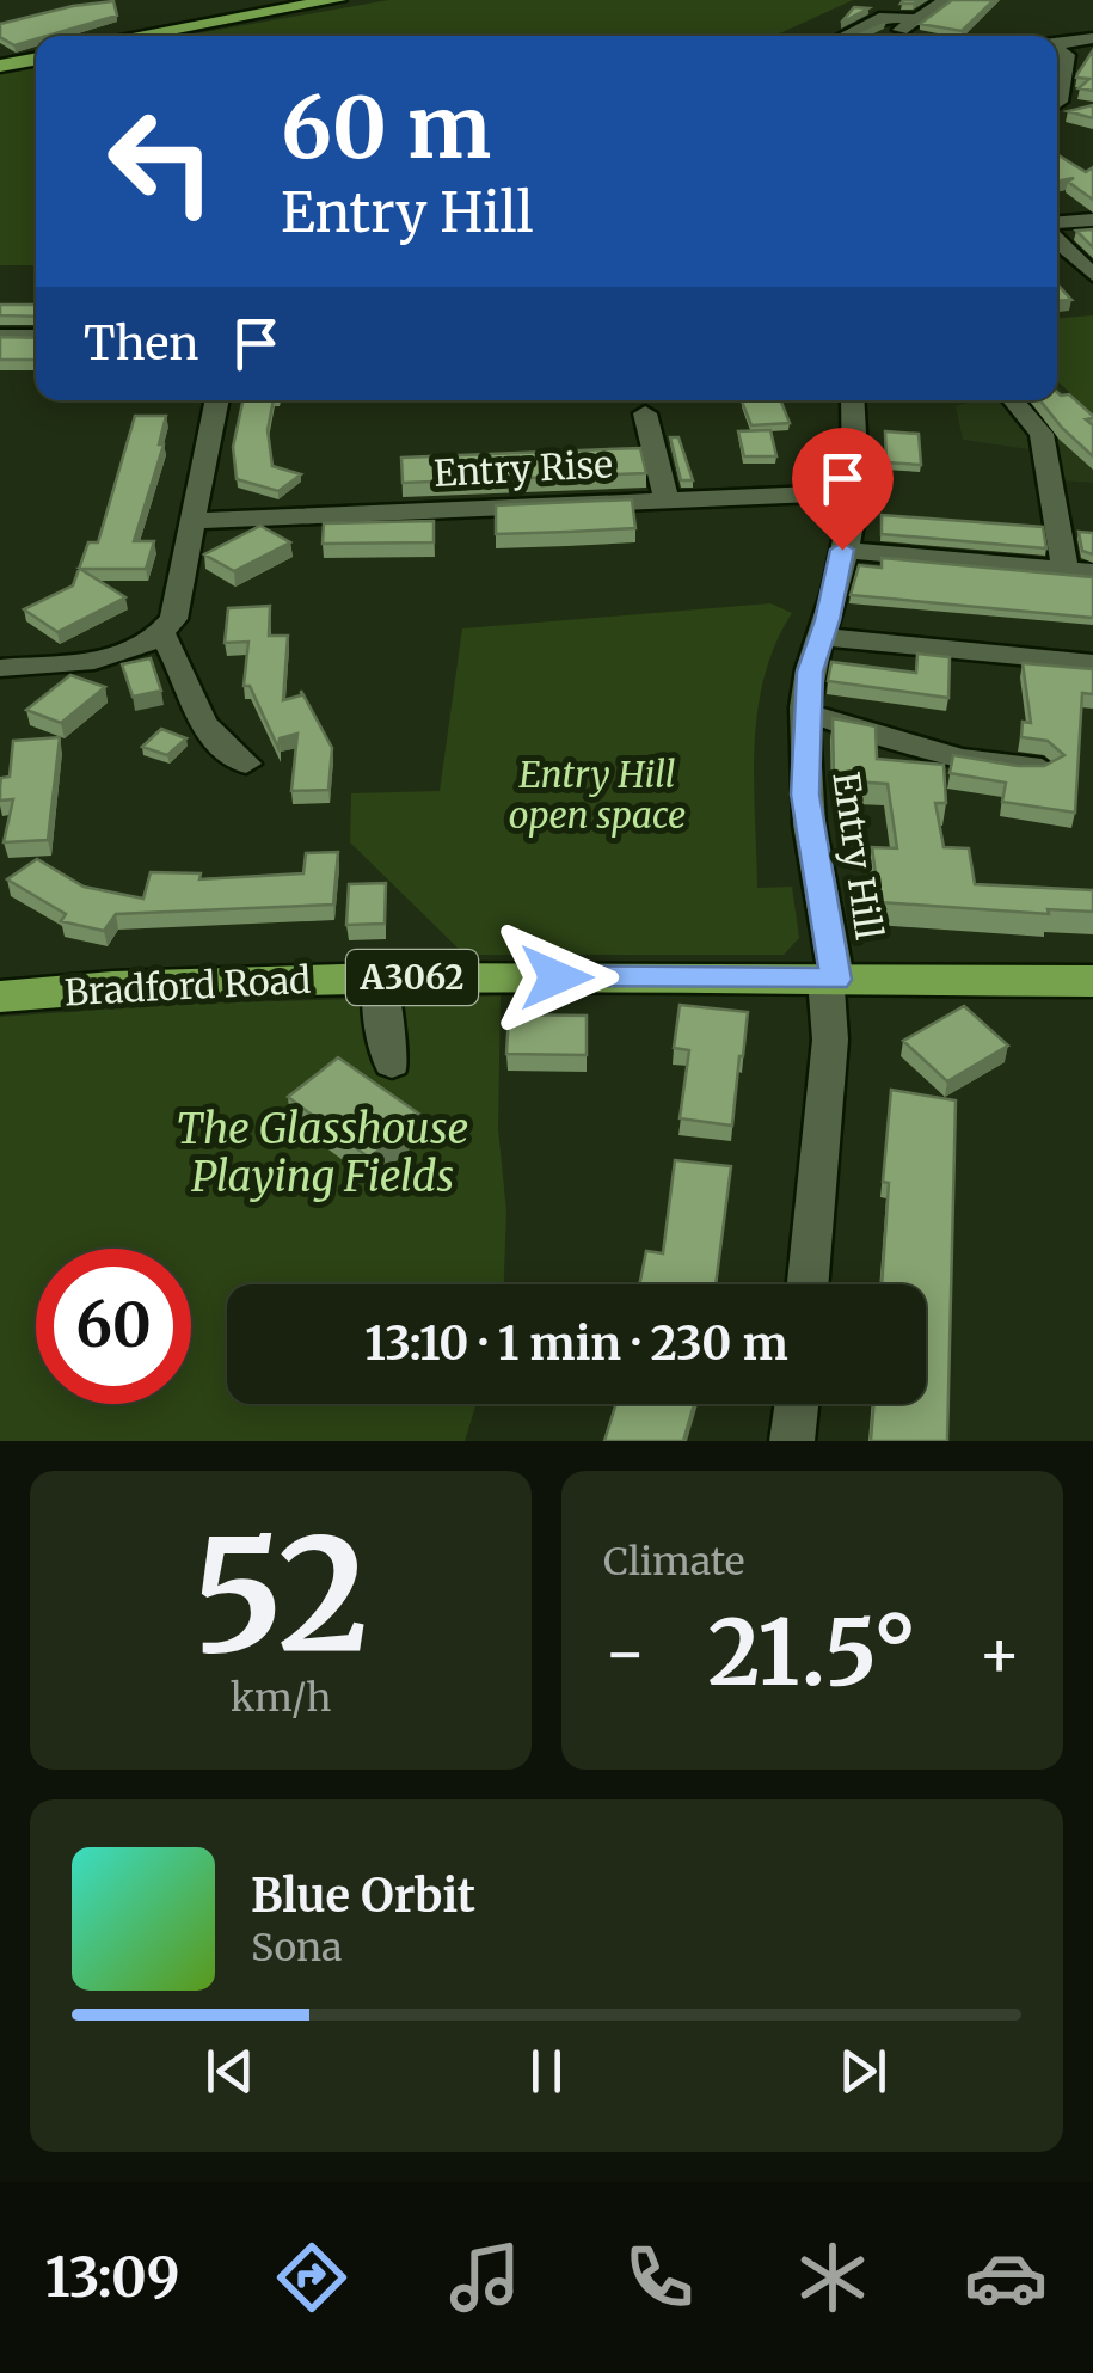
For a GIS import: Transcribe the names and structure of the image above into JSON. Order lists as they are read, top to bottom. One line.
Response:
{"streets":{"main road":["A3062","Bradford Road"],"street":["Entry Rise","Entry Hill"]},"crossings":[["Entry Rise","Entry Hill"],["Entry Hill","Bradford Road"]],"parks":["Entry Hill open space","The Glasshouse Playing Fields"],"page":{"turn":["60 m","Entry Hill"],"then":"Then","limit":"60","trip":"13:10 · 1 min · 230 m","tile":[["52","km/h"],"Climate"],"heat":["−","21.5°","+"],"song":["Blue Orbit","Sona"],"tabs":"13:09"}}
